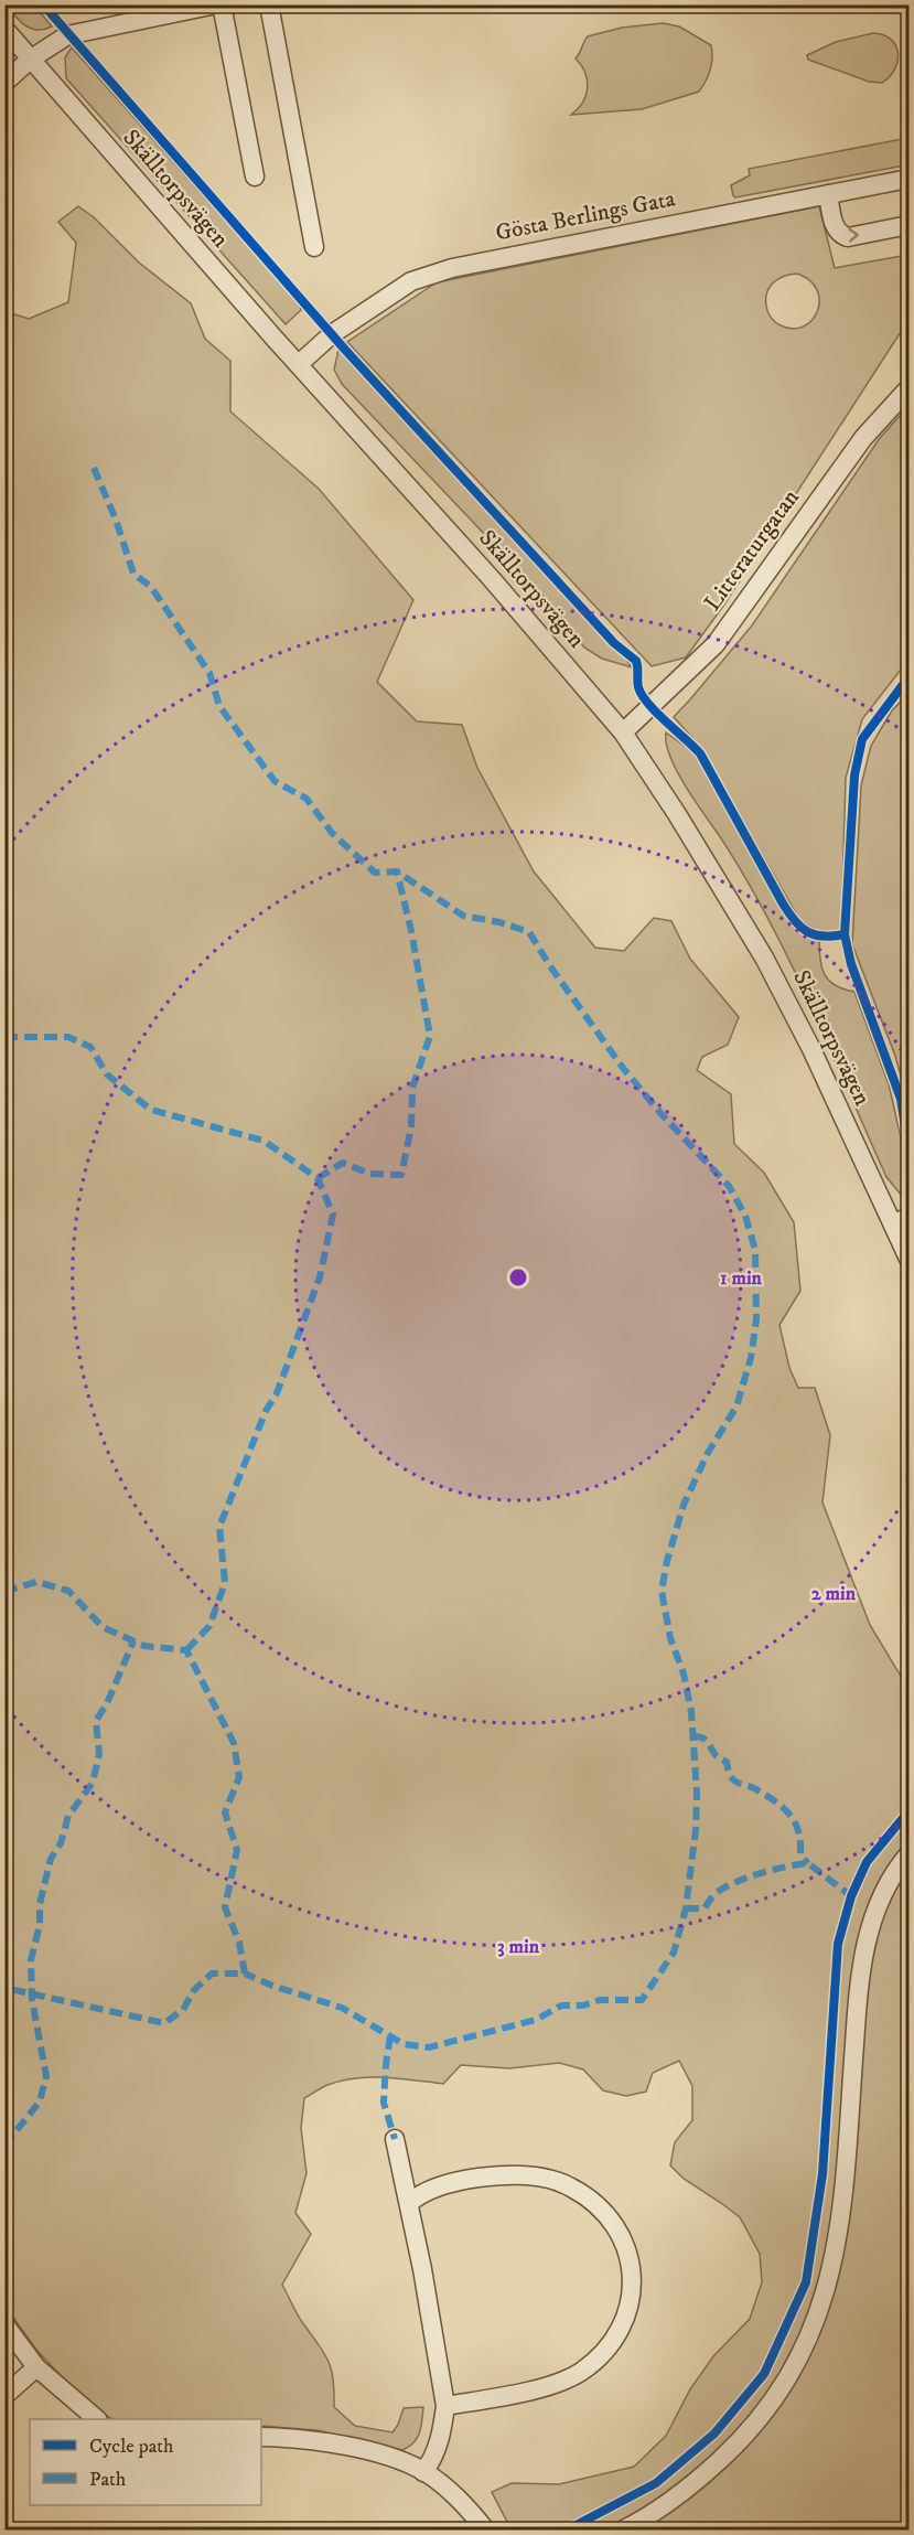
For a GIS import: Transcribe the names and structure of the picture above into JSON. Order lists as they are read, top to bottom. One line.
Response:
{"streets":{"street":["Skälltorpsvägen","Gösta Berlings Gata","Litteraturgatan"]},"crossings":[["Skälltorpsvägen","Gösta Berlings Gata"],["Skälltorpsvägen","Litteraturgatan"]],"legend":["Cycle path","Path"],"rings":["1 min","2 min","3 min"]}
